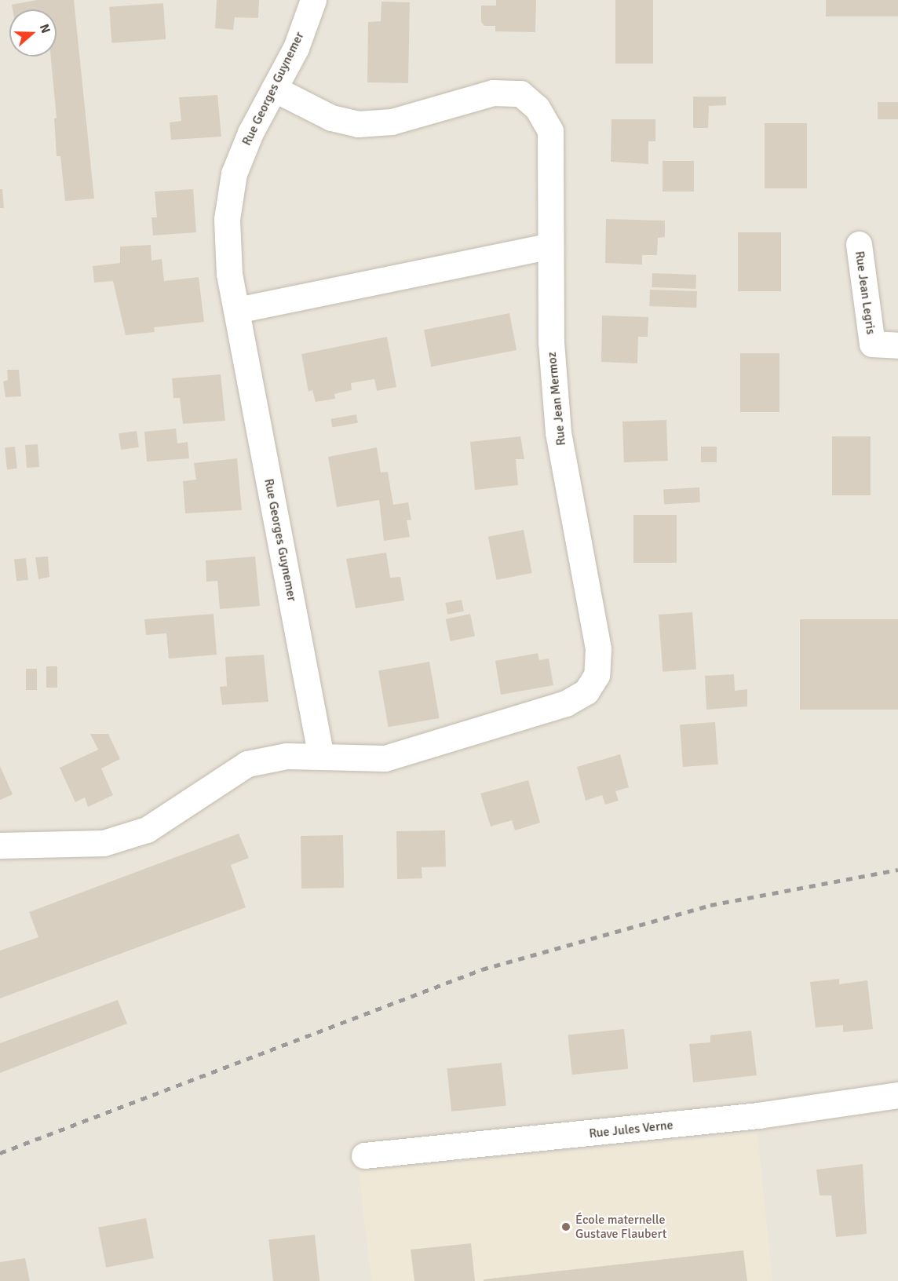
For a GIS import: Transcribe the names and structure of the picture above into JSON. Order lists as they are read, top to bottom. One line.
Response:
{"streets":{"street":["Rue Georges Guynemer","Rue Jean Legris","Rue Jean Mermoz","Rue Jules Verne"]},"crossings":[["Rue Georges Guynemer","Rue Jean Mermoz"]],"places":["École maternelle Gustave Flaubert"],"north":"right"}
